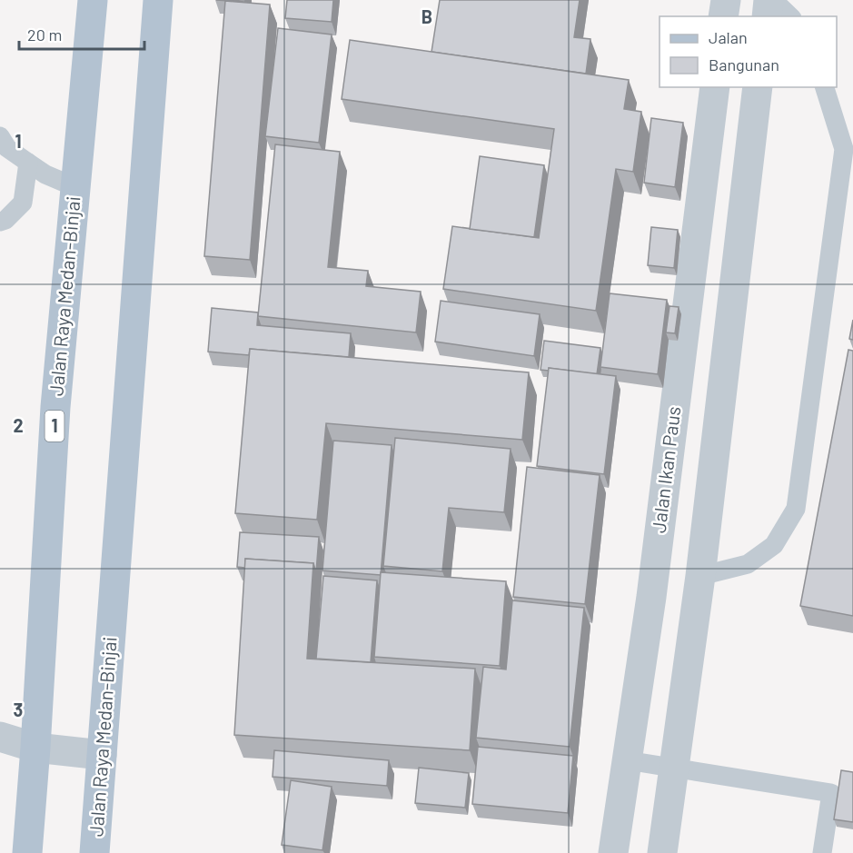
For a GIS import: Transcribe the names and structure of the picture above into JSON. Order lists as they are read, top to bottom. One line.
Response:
{"streets":{"main road":["Jalan Raya Medan-Binjai","1"],"street":["Jalan Ikan Paus"]},"legend":["Jalan","Bangunan"],"scale_bar":"20 m","grid":{"columns":["B"],"rows":["1","2","3"]}}
